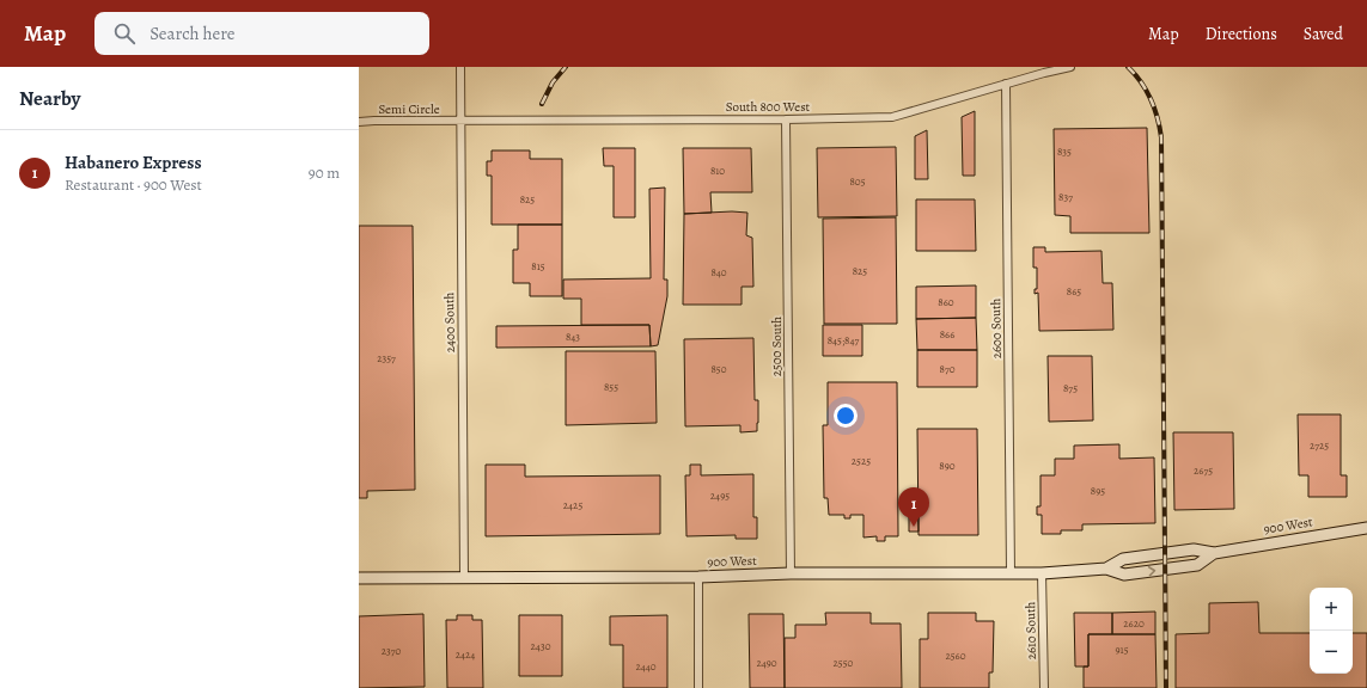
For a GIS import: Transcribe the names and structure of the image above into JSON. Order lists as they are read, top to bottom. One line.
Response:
{"streets":{"main road":["900 West"],"street":["South 800 West","Semi Circle","2400 South","2600 South","2500 South","2610 South"]},"crossings":[["South 800 West","Semi Circle"],["South 800 West","2400 South"],["South 800 West","2600 South"],["South 800 West","2500 South"],["Semi Circle","2400 South"],["2400 South","900 West"],["2600 South","900 West"],["2500 South","900 West"],["900 West","2610 South"]],"house_numbers":["835","810","805","837","825","815","825","840","865","860","866","843","845;847","2357","850","870","855","875","2725","2525","890","2675","895","2495","2425","2620","2430","915","2370","2424","2560","2490","2550","2440"],"page":{"header":"Map","search":"Search here","nav":["Map","Directions","Saved"],"heading":"Nearby","list":[{"mark":"1","name":"Habanero Express","note":"Restaurant · 900 West","value":"90 m"}],"pins":"1","map_buttons":["+","−"]}}
